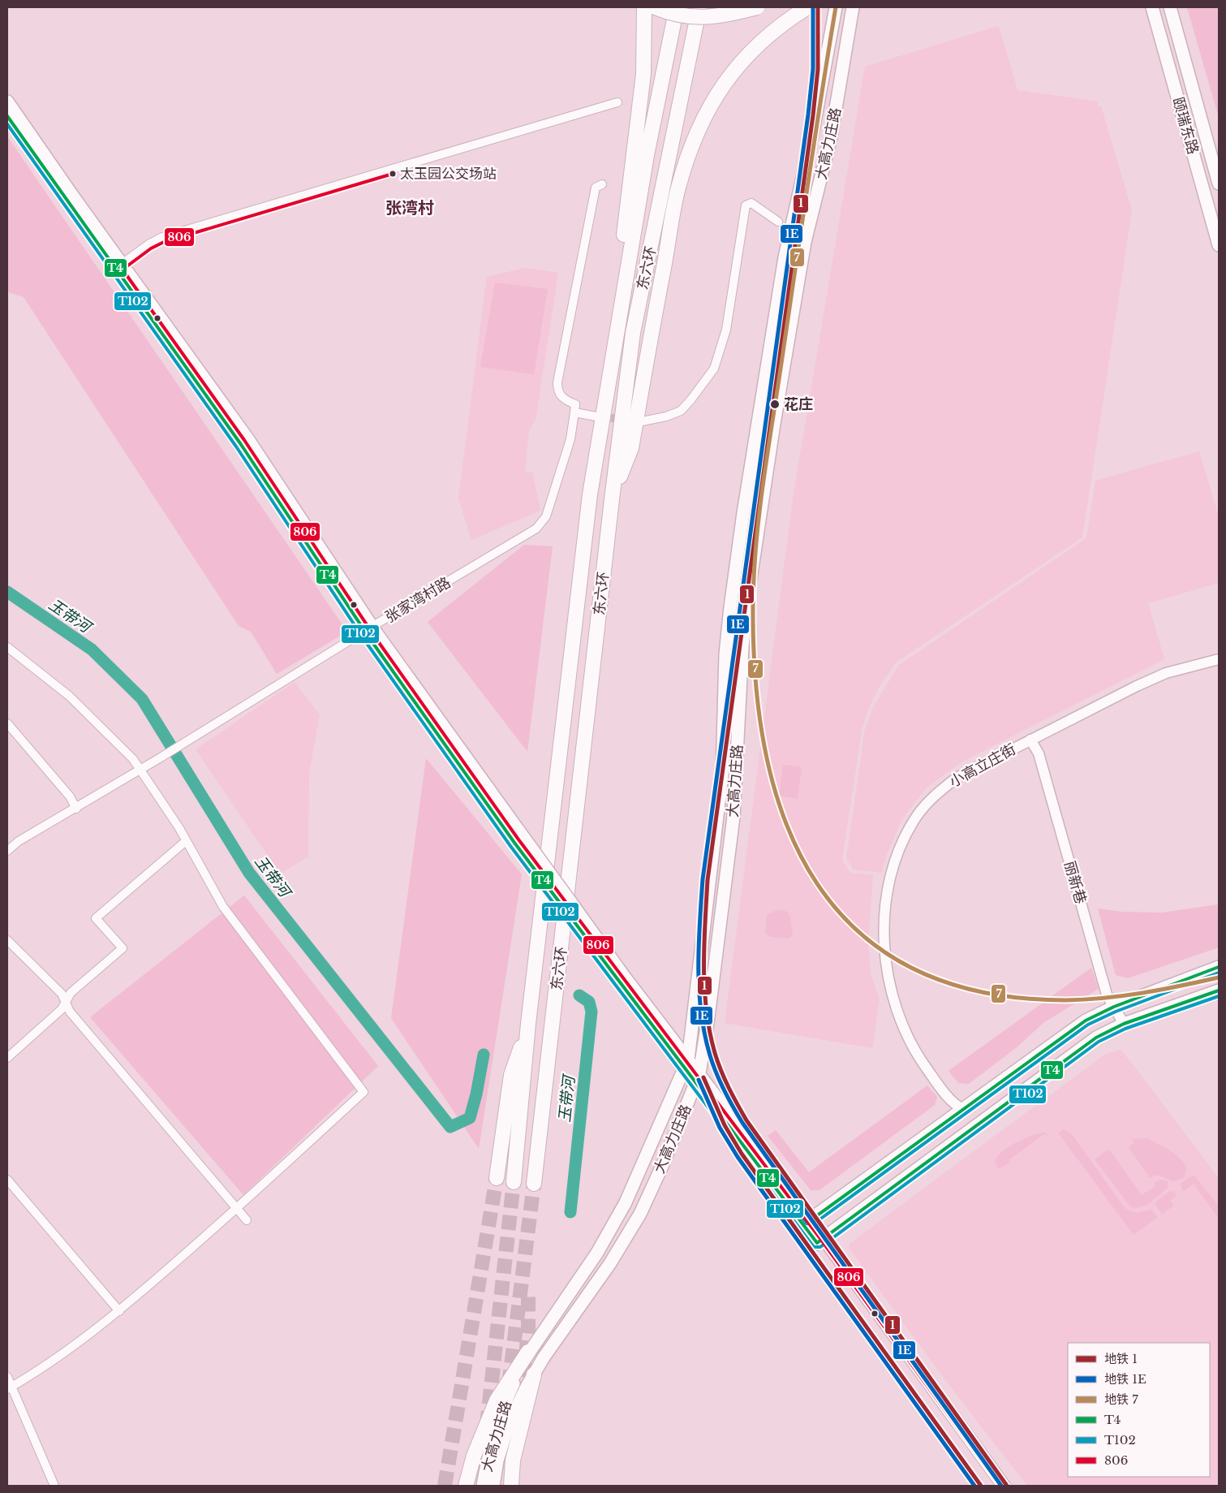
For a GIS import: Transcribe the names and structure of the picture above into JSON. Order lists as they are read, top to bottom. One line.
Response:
{"streets":{"highway":["东六环"],"main road":["颐瑞东路","大高力庄路"],"street":["张家湾村路","小高立庄街","丽新巷"]},"crossings":[["小高立庄街","丽新巷"]],"districts":["张湾村"],"water":["玉带河"],"places":["太玉园公交场站","花庄"],"lines":["metro line 1","metro line 1E","metro line 7","transit line T4","transit line T102","transit line 806"],"legend":["地铁 1","地铁 1E","地铁 7","T4","T102","806"]}
